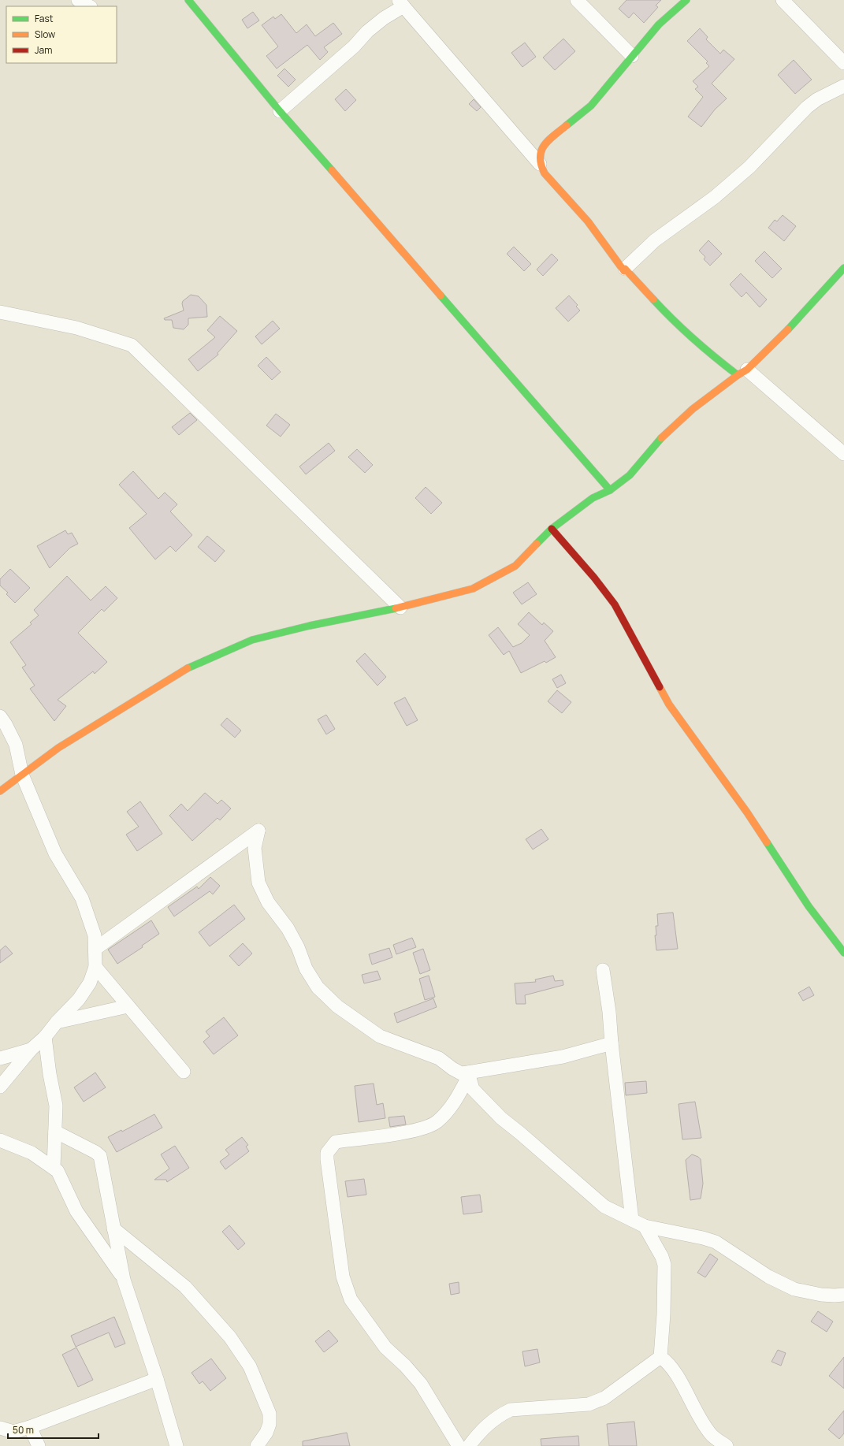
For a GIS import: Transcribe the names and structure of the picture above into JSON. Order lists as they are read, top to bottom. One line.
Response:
{"legend":["Fast","Slow","Jam"],"scale_bar":"50 m"}
